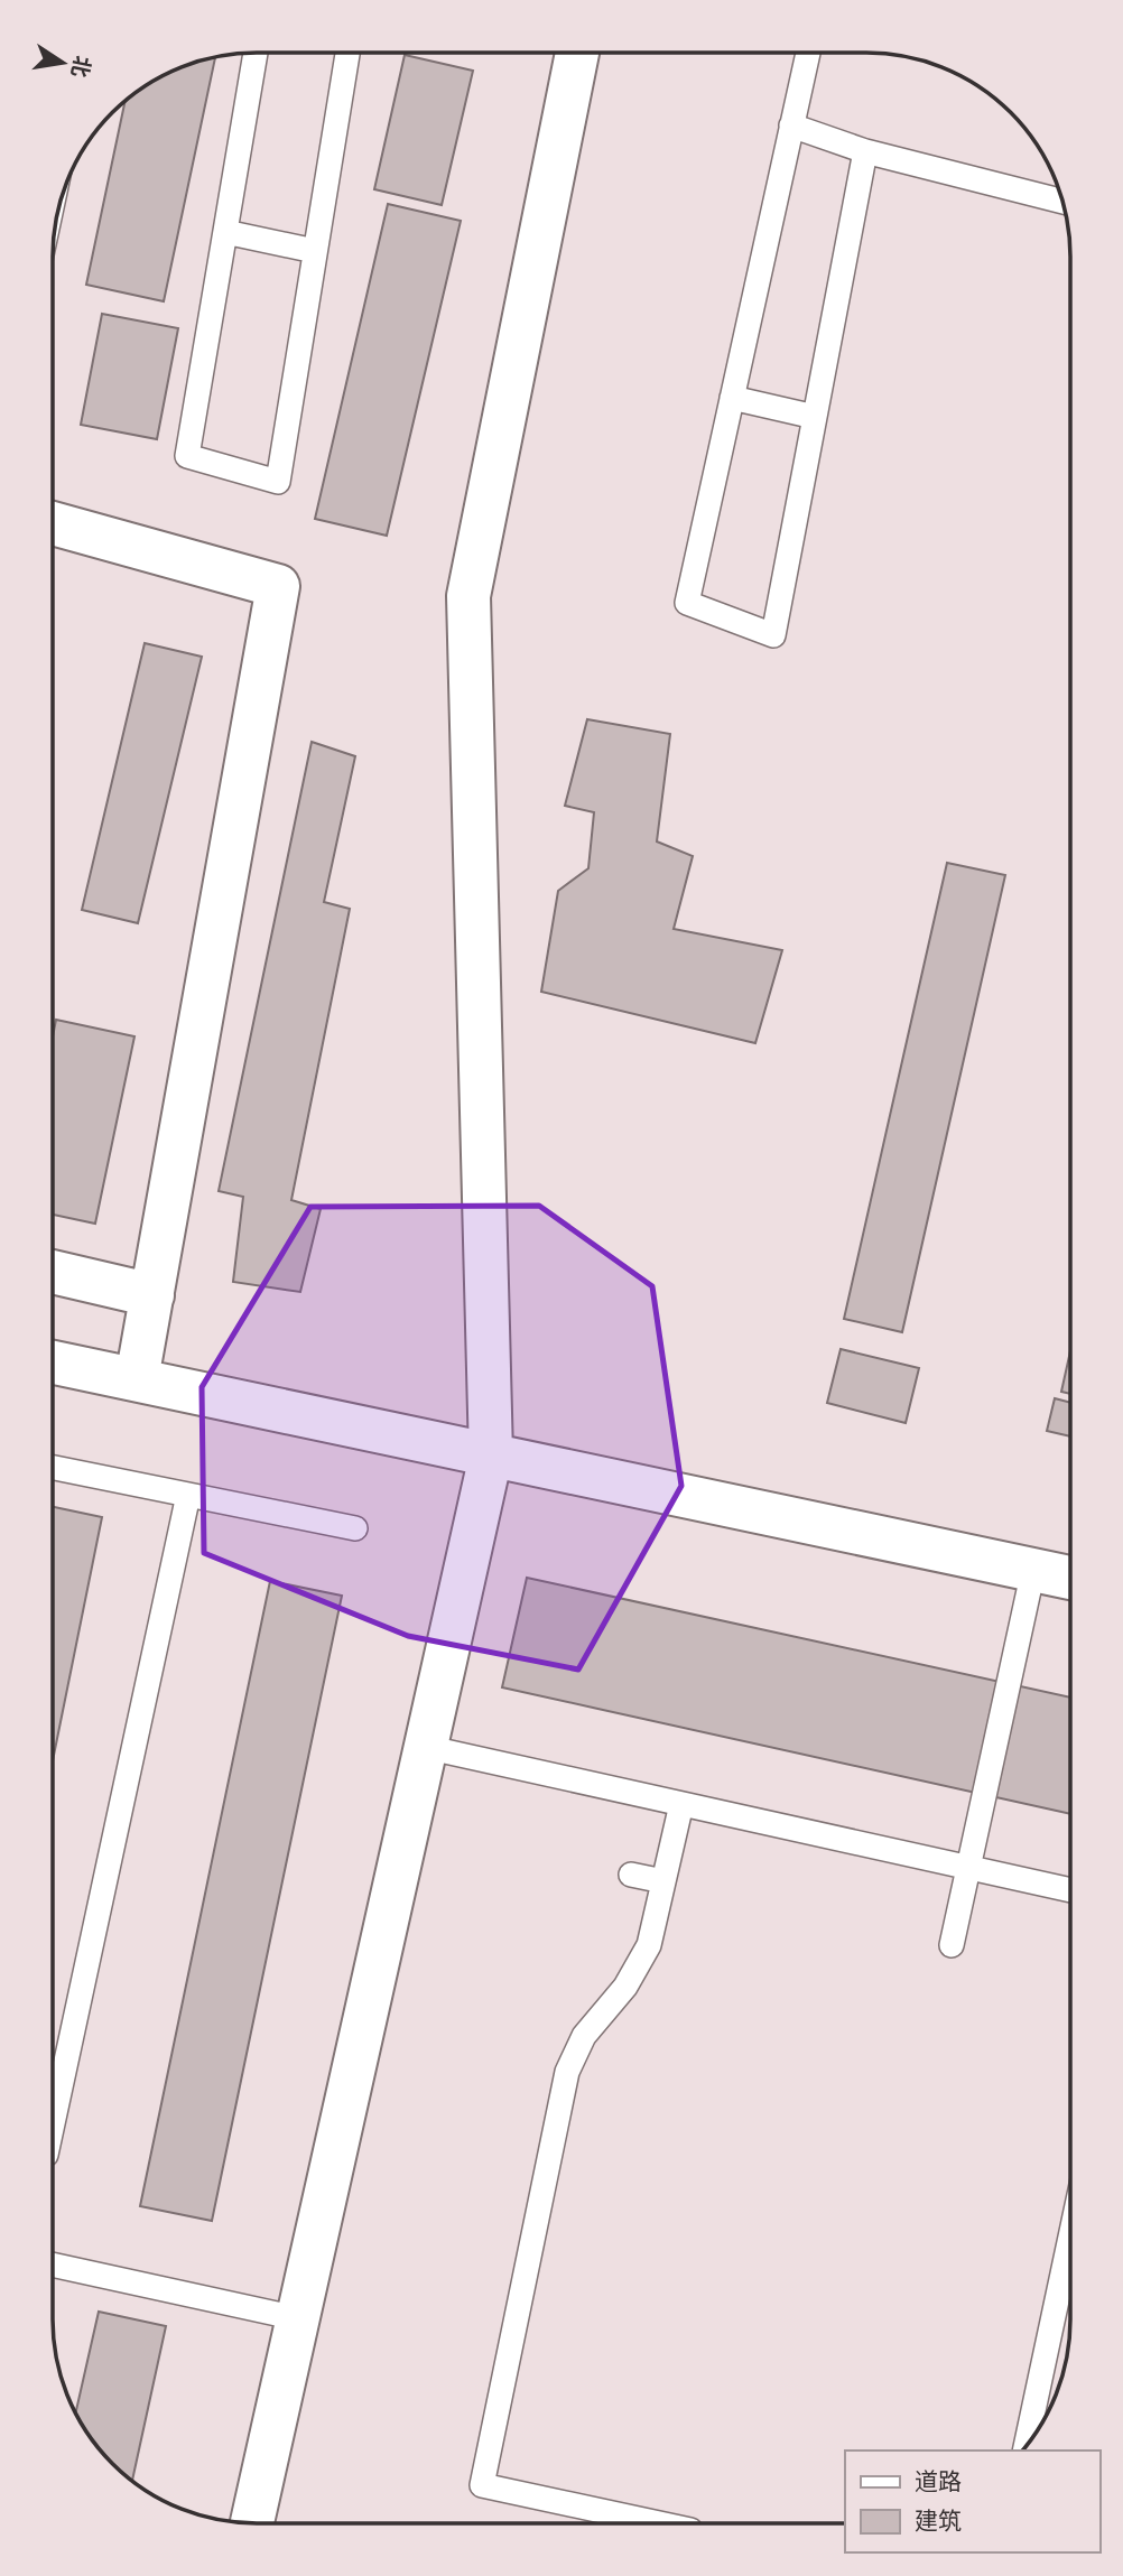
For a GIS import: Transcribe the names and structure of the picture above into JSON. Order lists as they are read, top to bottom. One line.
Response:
{"legend":["道路","建筑"],"north":"right"}
